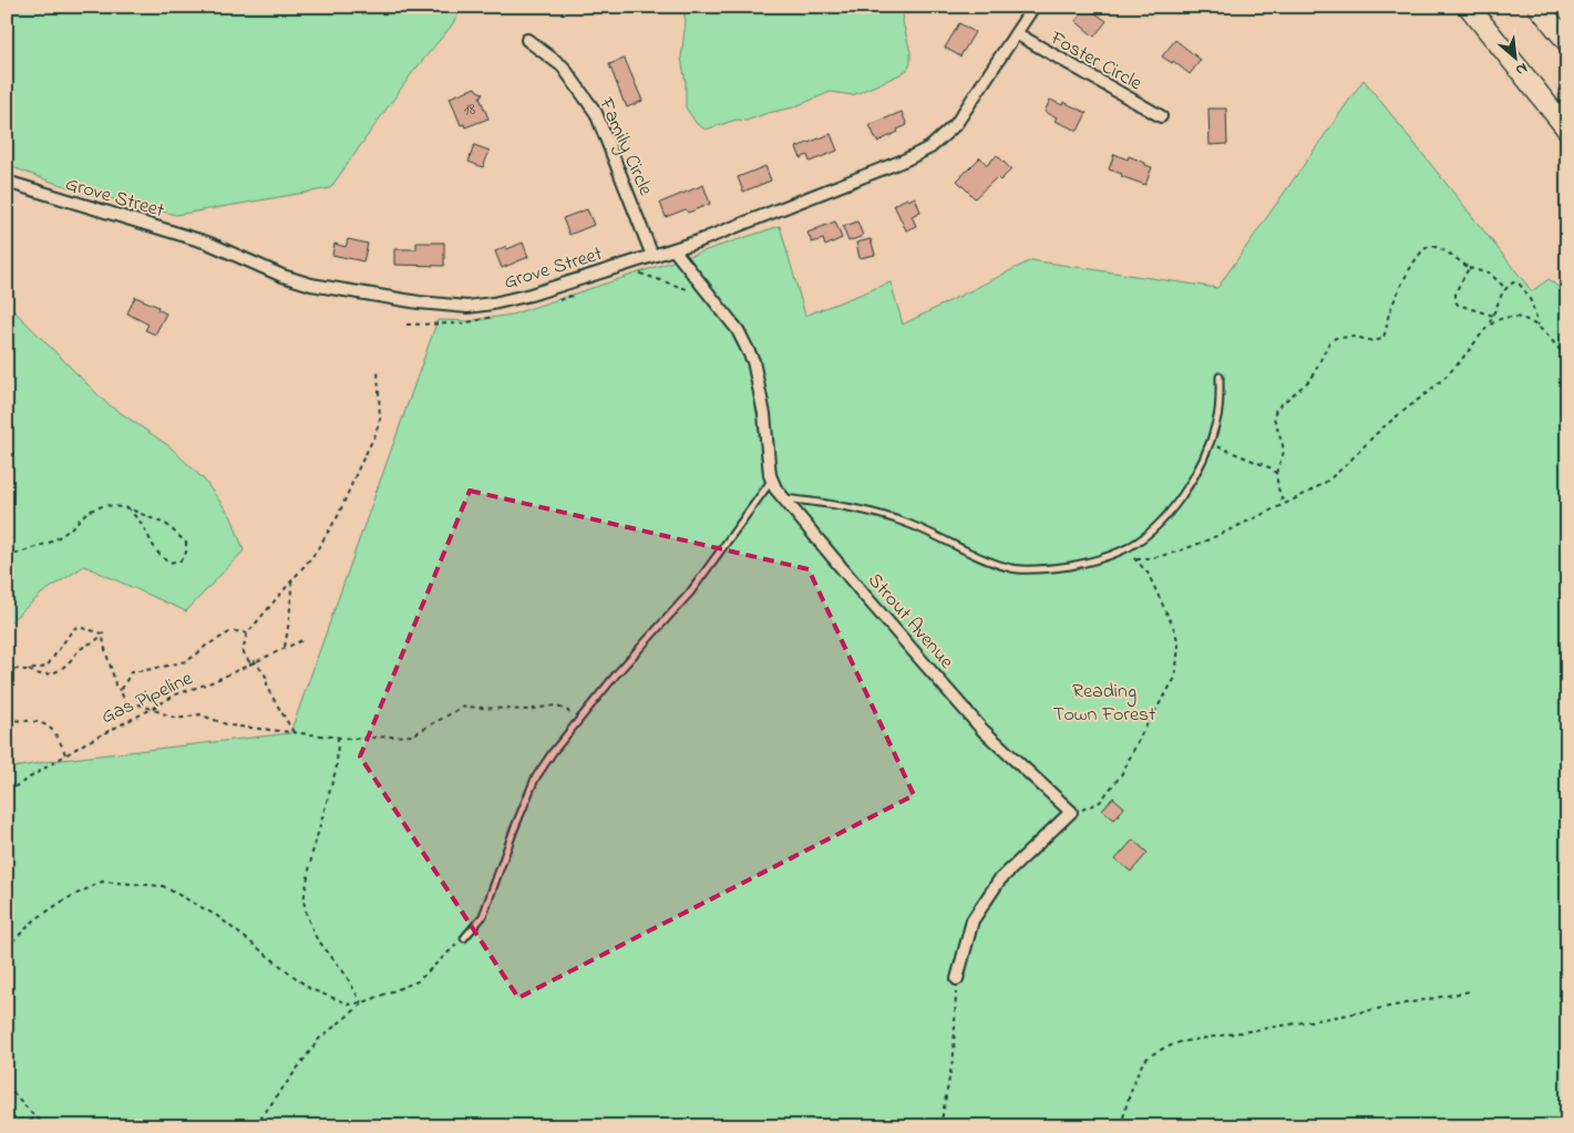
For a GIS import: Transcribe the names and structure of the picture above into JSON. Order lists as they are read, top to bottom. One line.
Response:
{"streets":{"street":["Foster Circle","Family Circle","Grove Street","Strout Avenue"],"path":["Gas Pipeline"]},"crossings":[["Foster Circle","Grove Street"],["Family Circle","Grove Street"],["Grove Street","Strout Avenue"]],"parks":["Reading Town Forest"],"house_numbers":["18"],"north":"bottom right"}
